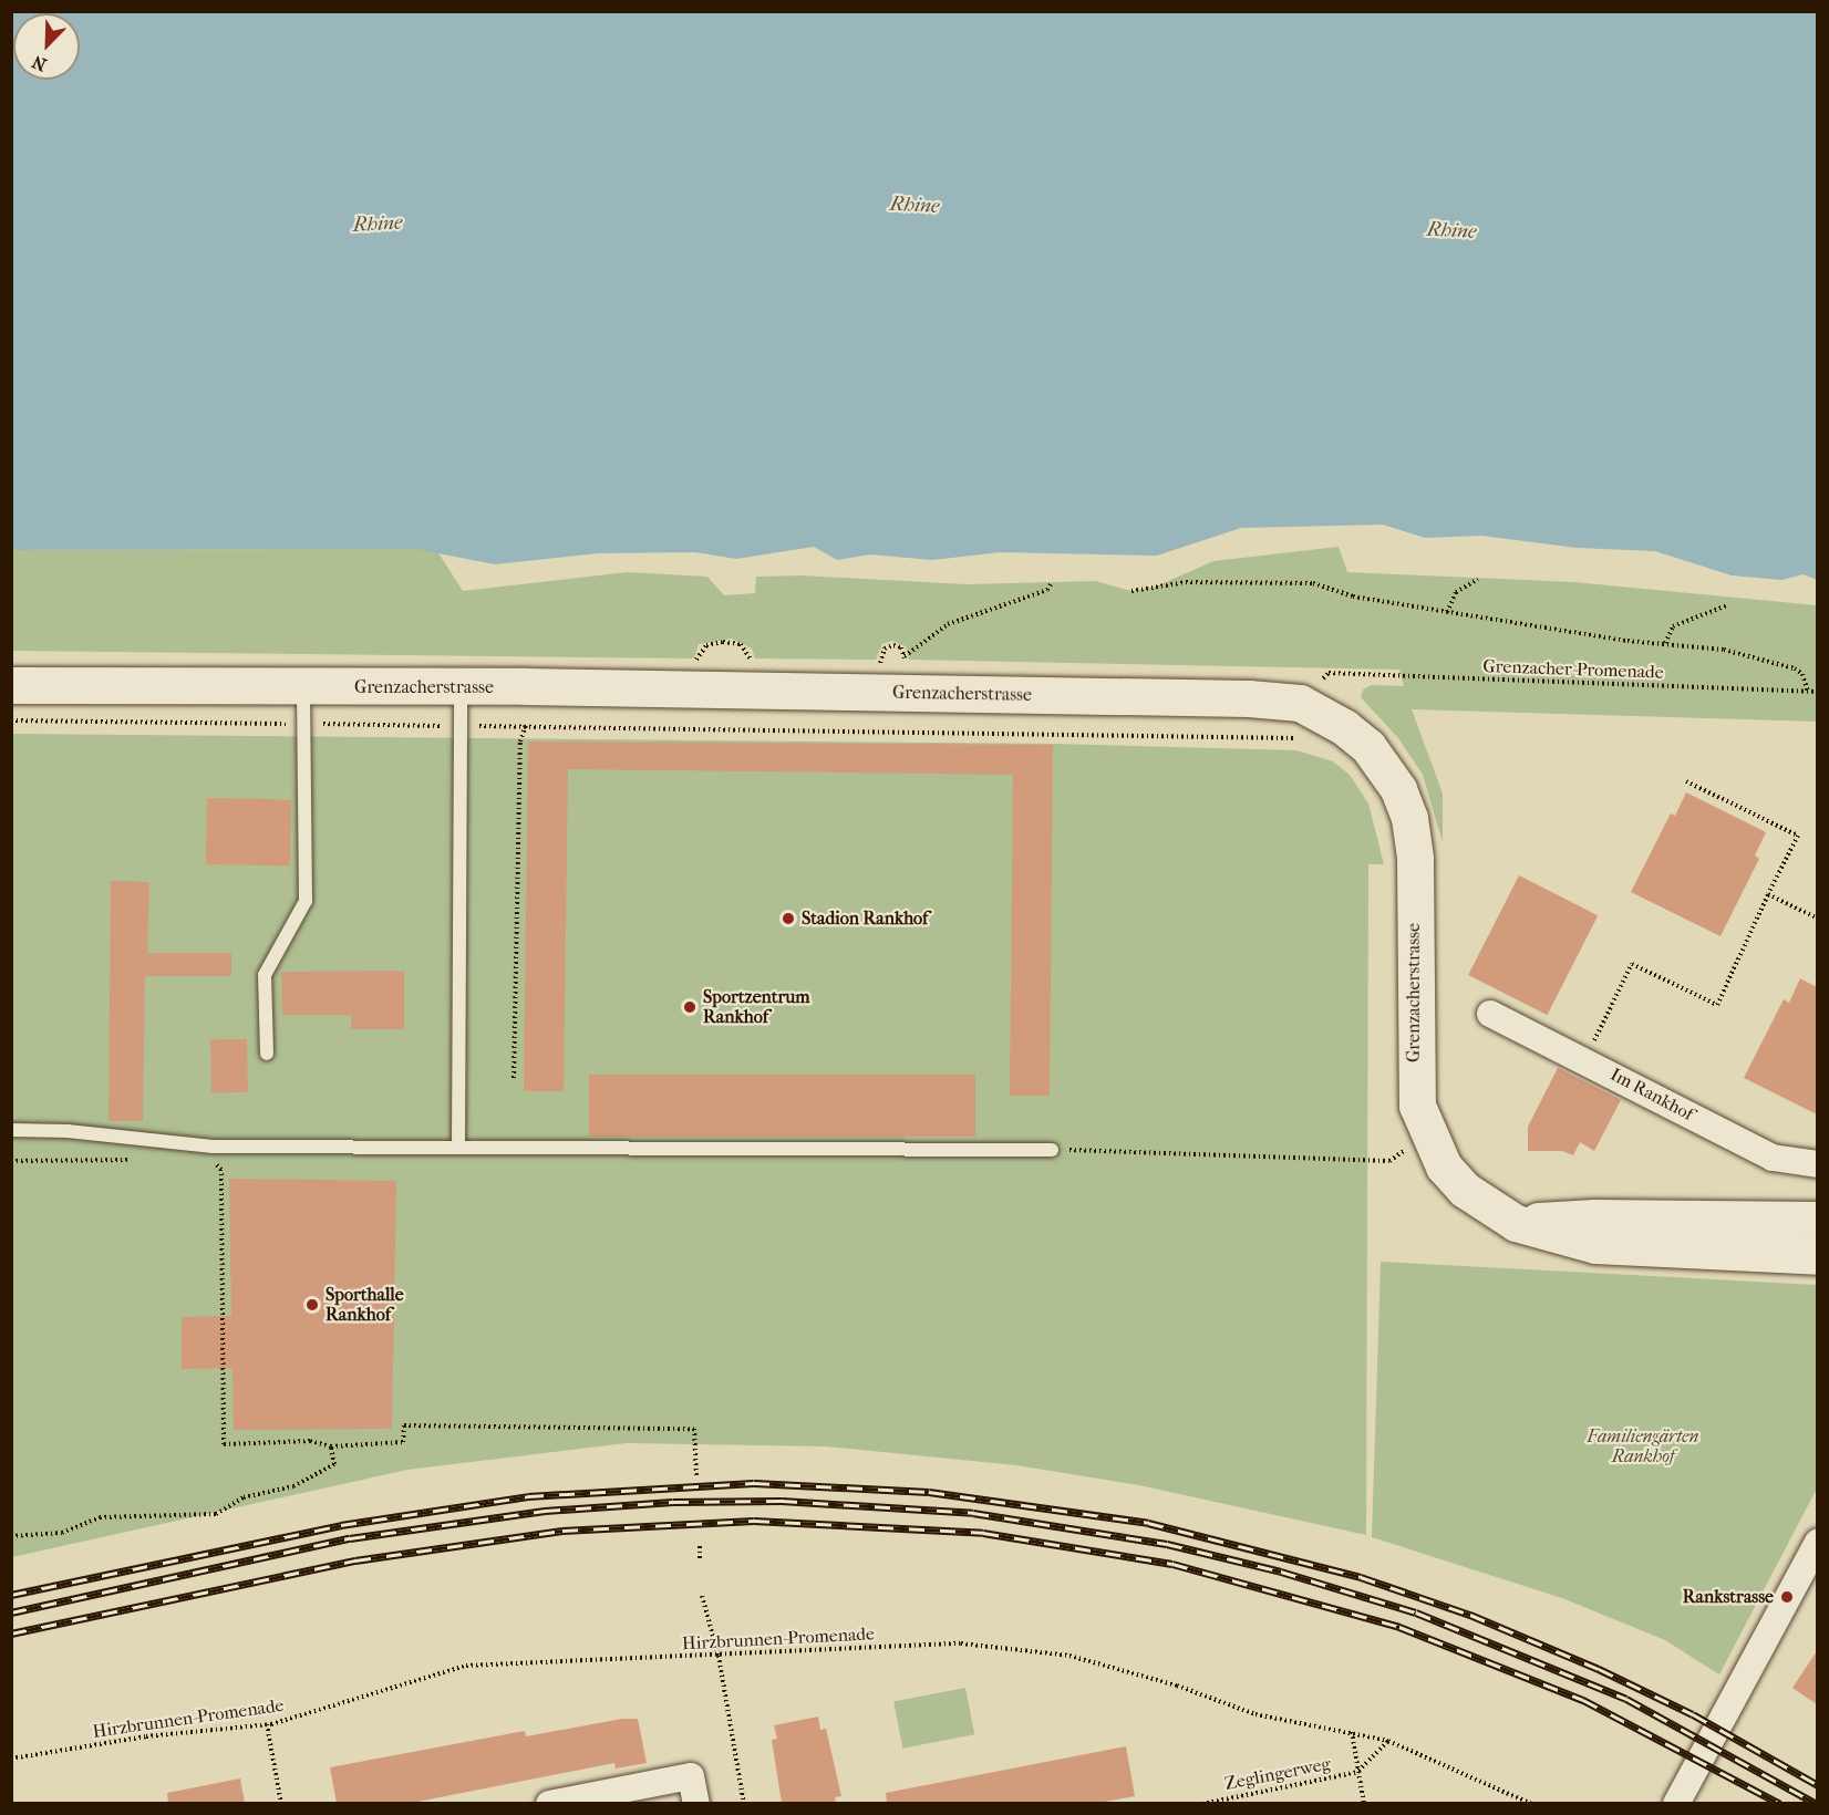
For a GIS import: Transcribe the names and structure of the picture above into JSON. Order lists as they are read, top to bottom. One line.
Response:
{"streets":{"main road":["Grenzacherstrasse"],"street":["Im Rankhof"],"path":["Grenzacher-Promenade","Hirzbrunnen-Promenade","Zeglingerweg"]},"water":["Rhine"],"parks":["Familiengärten Rankhof"],"places":["Stadion Rankhof","Sportzentrum Rankhof","Sporthalle Rankhof","Rankstrasse"],"north":"bottom left"}
